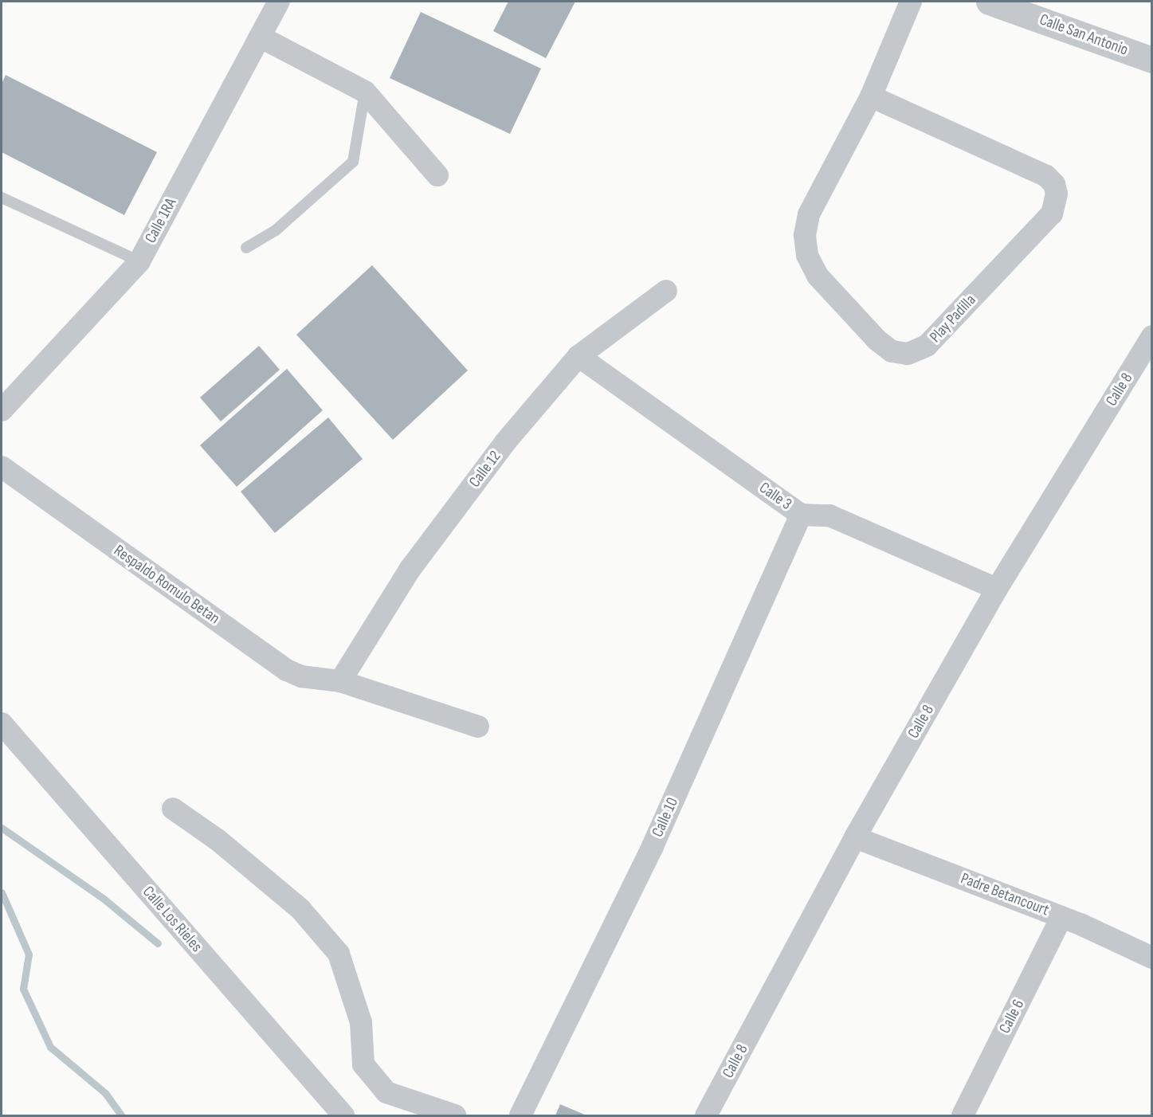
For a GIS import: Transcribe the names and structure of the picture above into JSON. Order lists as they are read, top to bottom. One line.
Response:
{"streets":{"street":["Calle San Antonio","Calle 1RA","Play Padilla","Calle 8","Calle 12","Calle 3","Respaldo Romulo Betan","Calle 10","Padre Betancourt","Calle Los Rieles","Calle 6"]},"crossings":[["Calle 8","Calle 3"],["Calle 8","Padre Betancourt"],["Calle 12","Calle 3"],["Calle 12","Respaldo Romulo Betan"],["Calle 3","Calle 10"],["Padre Betancourt","Calle 6"]]}
